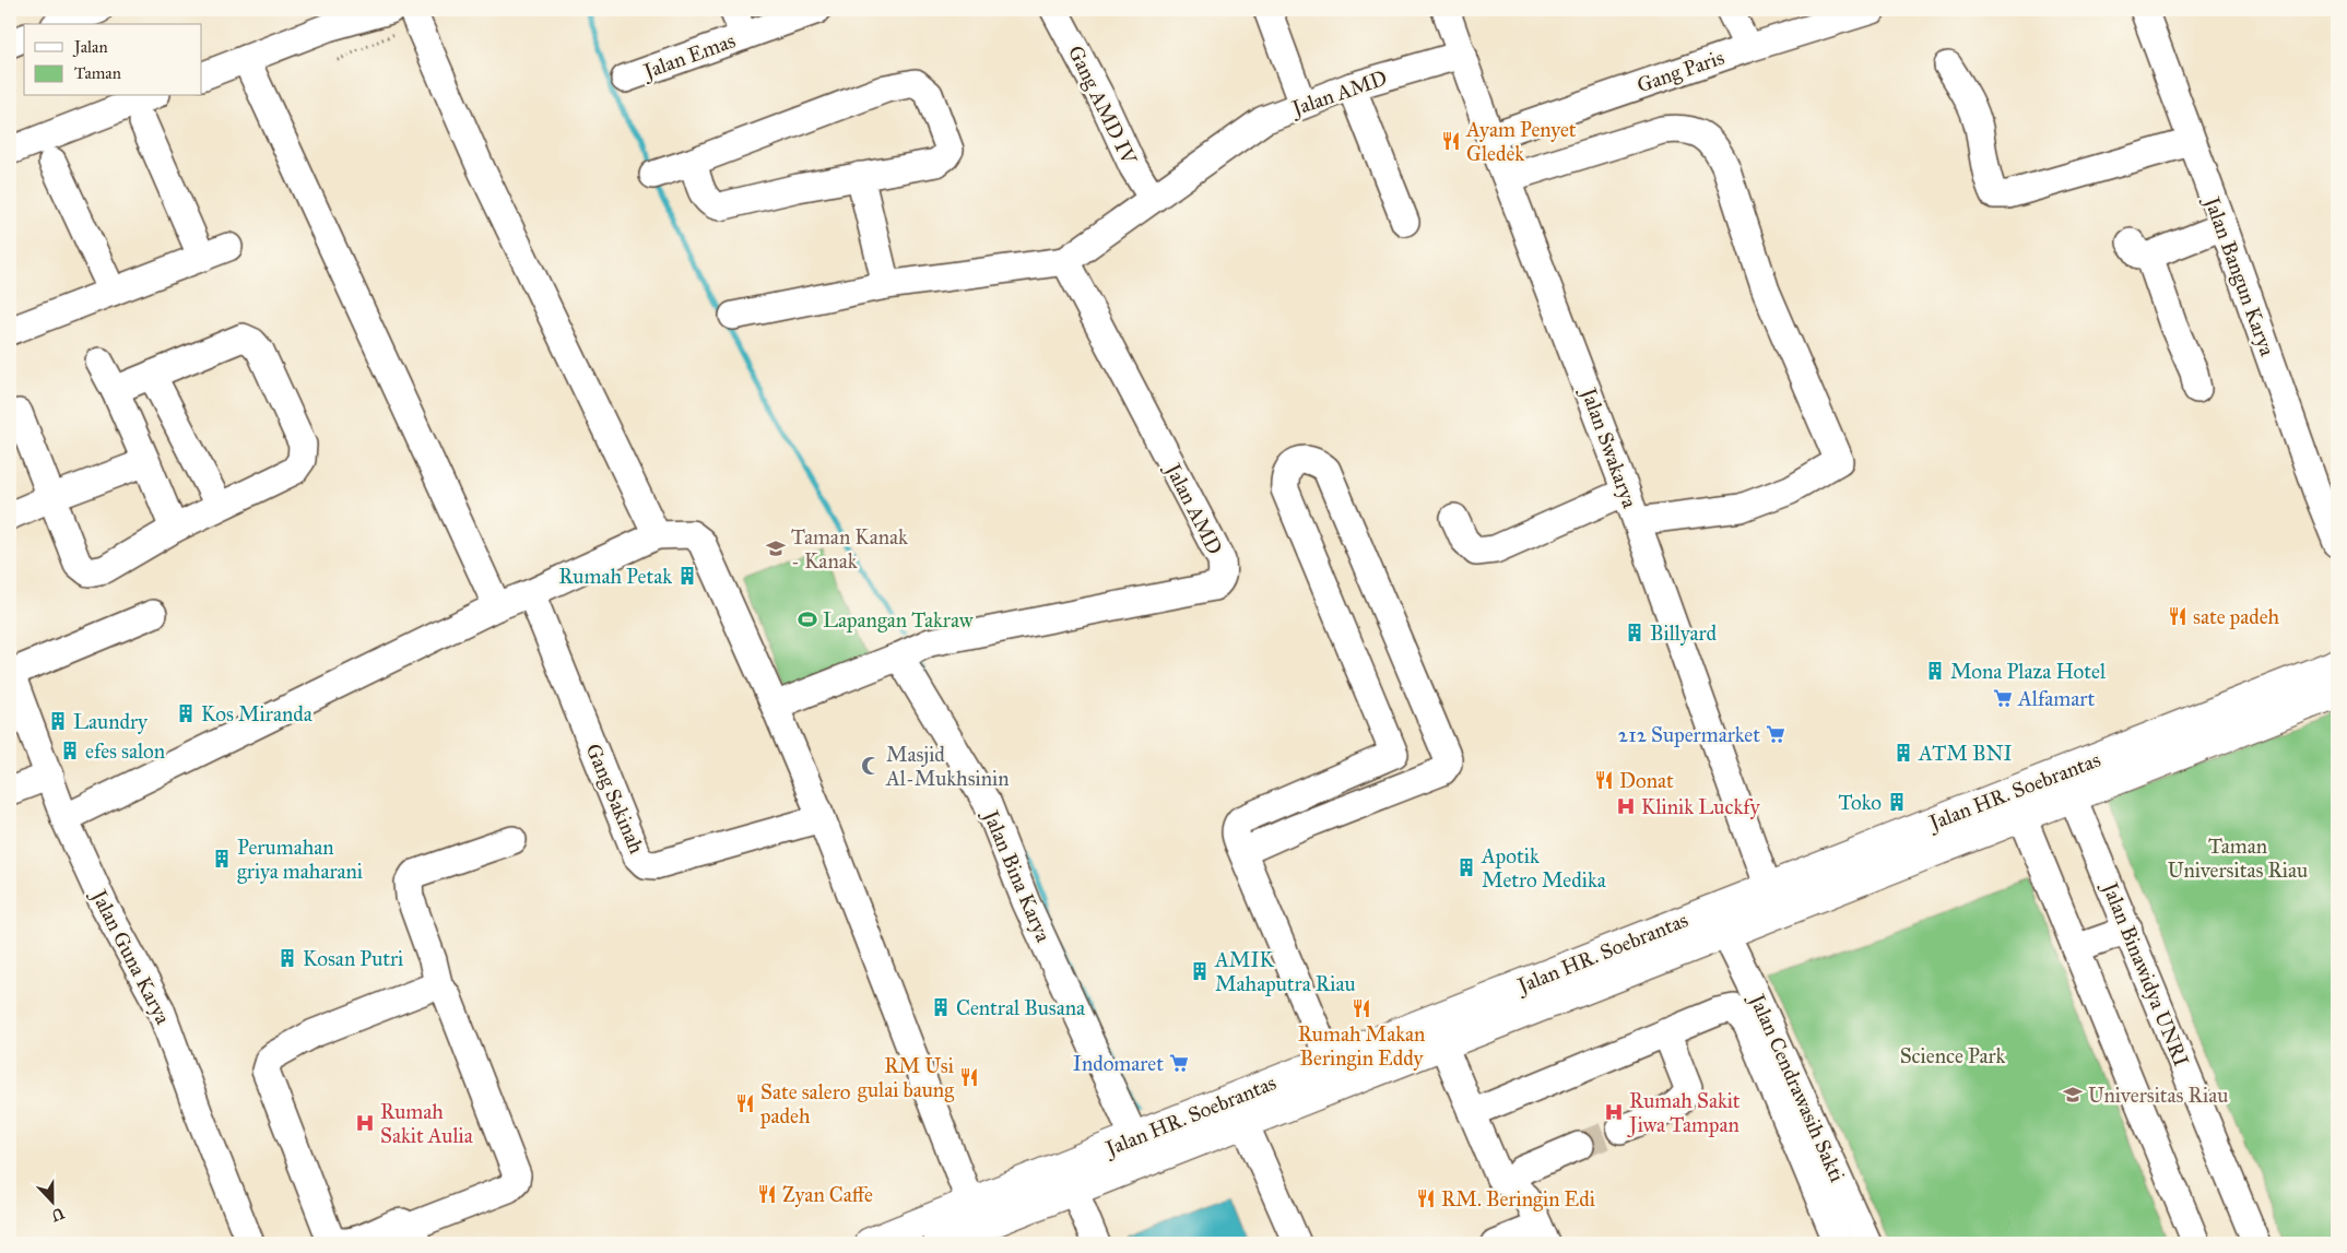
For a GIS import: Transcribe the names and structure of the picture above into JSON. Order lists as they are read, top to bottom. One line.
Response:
{"streets":{"main road":["Jalan HR. Soebrantas"],"street":["Jalan Emas","Gang Paris","Jalan AMD","Gang AMD IV","Jalan Bangun Karya","Jalan Swakarya","Gang Sakinah","Jalan Bina Karya","Jalan Guna Karya","Jalan Binawidya UNRI","Jalan Cendrawasih Sakti"]},"crossings":[["Gang Paris","Jalan Swakarya"],["Jalan AMD","Gang AMD IV"],["Jalan AMD","Jalan Swakarya"],["Jalan AMD","Jalan Bina Karya"],["Jalan Swakarya","Jalan HR. Soebrantas"],["Jalan HR. Soebrantas","Jalan Bina Karya"],["Jalan HR. Soebrantas","Jalan Binawidya UNRI"],["Jalan HR. Soebrantas","Jalan Cendrawasih Sakti"]],"parks":["Taman Universitas Riau","Science Park"],"places":{"restaurant":["Ayam Penyet Gledek","sate padeh","Donat","Rumah Makan Beringin Eddy","RM Usi gulai baung","Sate salero padeh","Zyan Caffe","RM. Beringin Edi"],"school or university":["Taman Kanak - Kanak","Universitas Riau"],"building":["Rumah Petak","Billyard","Mona Plaza Hotel","Kos Miranda","Laundry","efes salon","ATM BNI","Toko","Perumahan griya maharani","Apotik Metro Medika","Kosan Putri","AMIK Mahaputra Riau","Central Busana"],"sports":["Lapangan Takraw"],"supermarket":["Alfamart","212 Supermarket","Indomaret"],"mosque":["Masjid Al-Mukhsinin"],"hospital":["Klinik Luckfy","Rumah Sakit Jiwa Tampan","Rumah Sakit Aulia"]},"legend":["Jalan","Taman"],"north":"bottom"}
